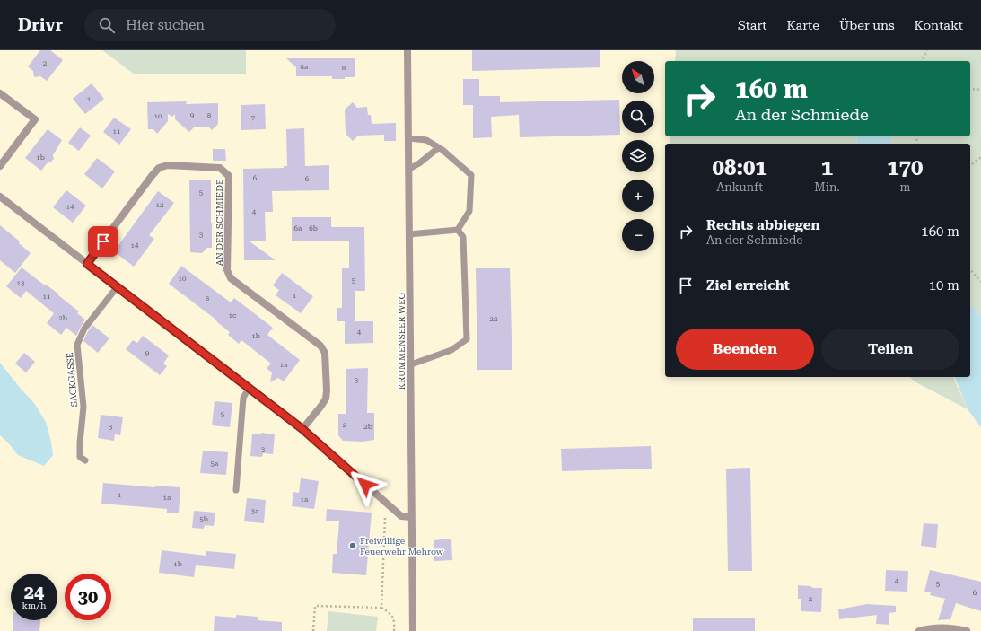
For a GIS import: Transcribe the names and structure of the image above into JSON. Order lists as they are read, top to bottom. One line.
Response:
{"streets":{"street":["AN DER SCHMIEDE","KRUMMENSEER WEG"],"lane":["SACKGASSE"]},"places":["Freiwillige Feuerwehr Mehrow"],"house_numbers":["2","8a","8","1","9","8","10","7","11","1b","6","6","5","12","14","4","6a","6b","3","14","10","5","13","1","11","8","1c","2b","22","4","1b","9","1a","3","5","2","3","2b","3","5a","1","1a","1a","3a","5b","1b","4","5","6","2"],"north":"top left","page":{"header":"Drivr","search":"Hier suchen","nav":["Start","Karte","Über uns","Kontakt"],"map_buttons":["+","−"],"turn":["160 m","An der Schmiede"],"eta":["08:01","Ankunft","1","Min.","170","m"],"list":[{"name":"Rechts abbiegen","note":"An der Schmiede","value":"160 m"},{"name":"Ziel erreicht","value":"10 m"}],"buttons":["Beenden","Teilen"],"speed":"24 km/h","limit":"30"}}
